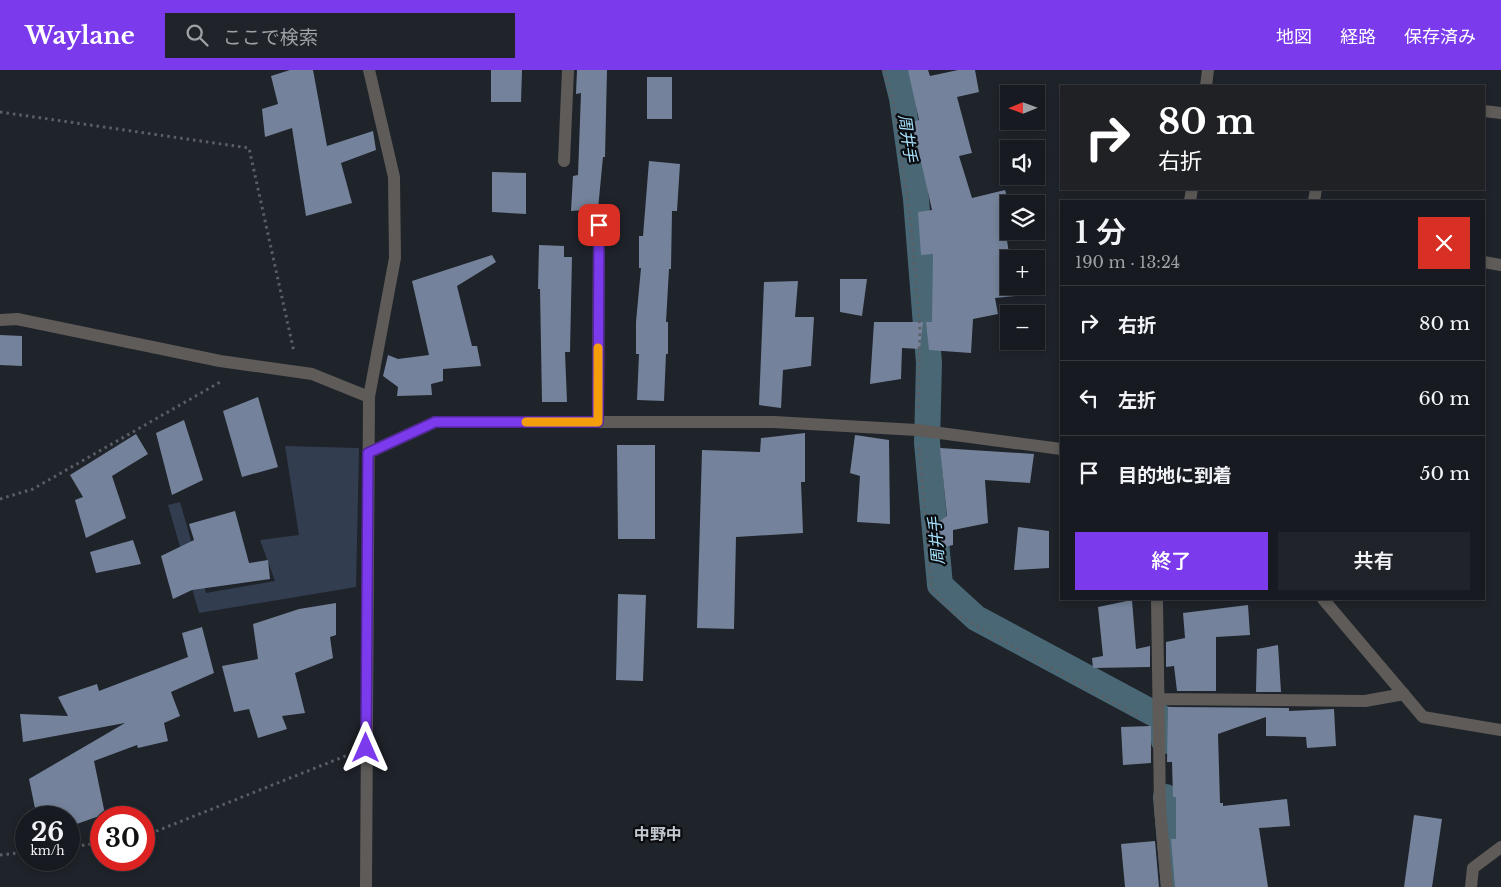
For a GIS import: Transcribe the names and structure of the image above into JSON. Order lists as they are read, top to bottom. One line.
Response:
{"districts":["中野中"],"water":["周井手"],"north":"left","page":{"header":"Waylane","search":"ここで検索","nav":["地図","経路","保存済み"],"map_buttons":["+","−"],"turn":["80 m","右折"],"heading":["1 分","190 m · 13:24"],"list":[{"name":"右折","value":"80 m"},{"name":"左折","value":"60 m"},{"name":"目的地に到着","value":"50 m"}],"buttons":["終了","共有"],"speed":"26 km/h","limit":"30"}}
